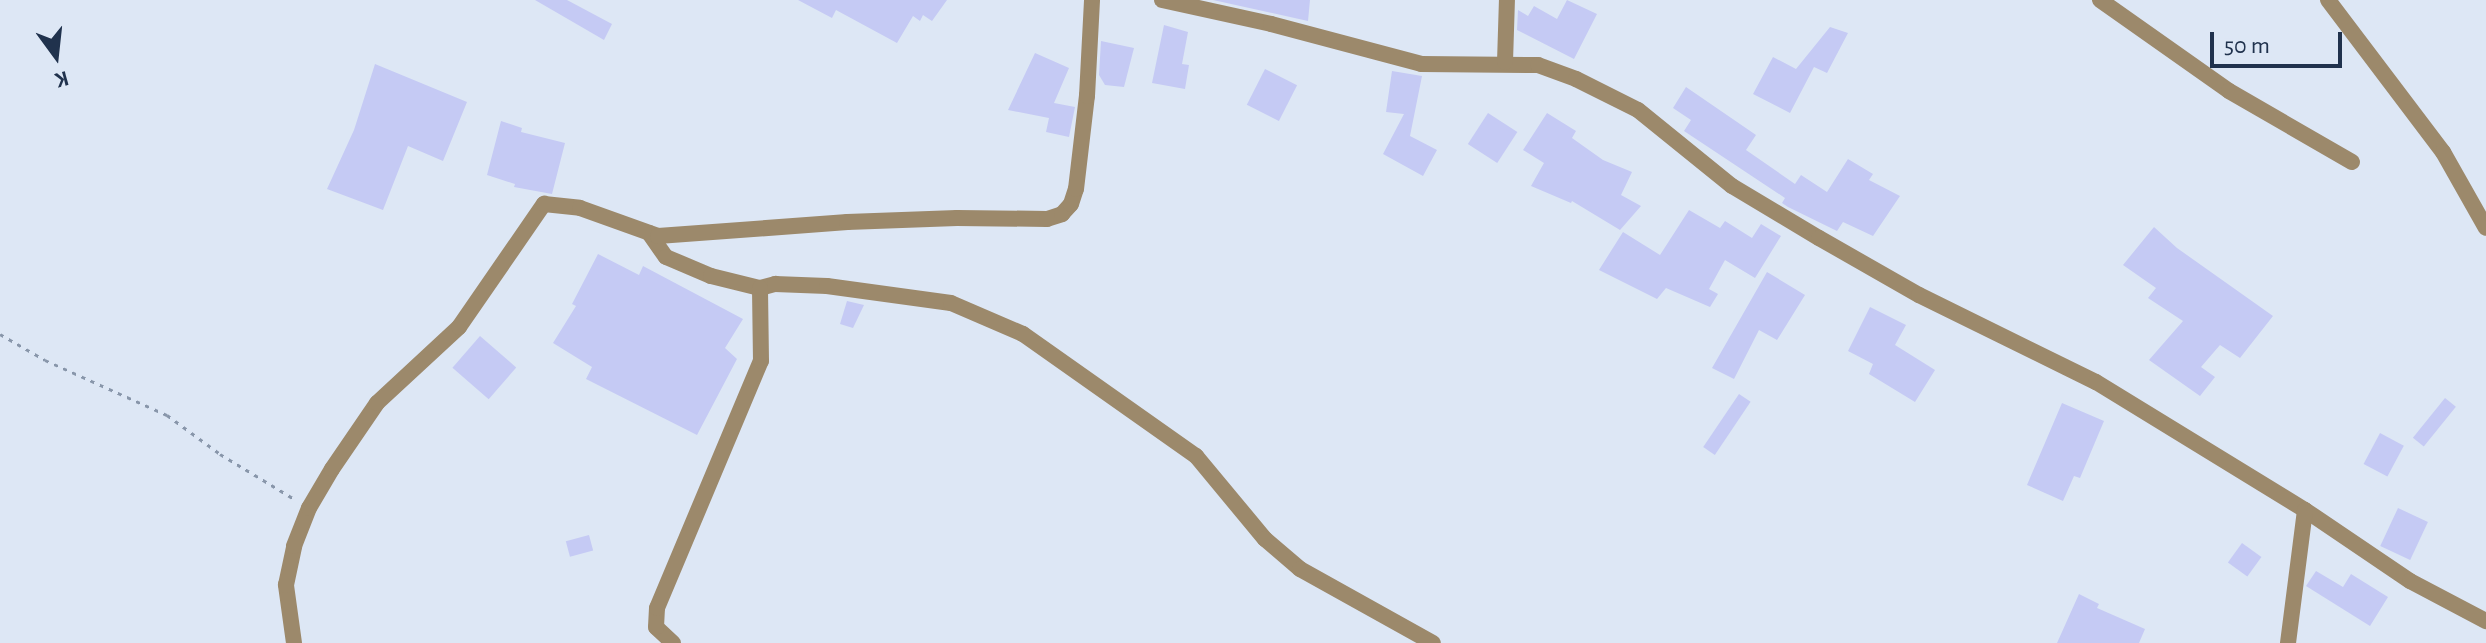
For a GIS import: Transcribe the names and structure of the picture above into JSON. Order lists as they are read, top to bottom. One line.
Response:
{"scale_bar":"50 m","north":"bottom"}
